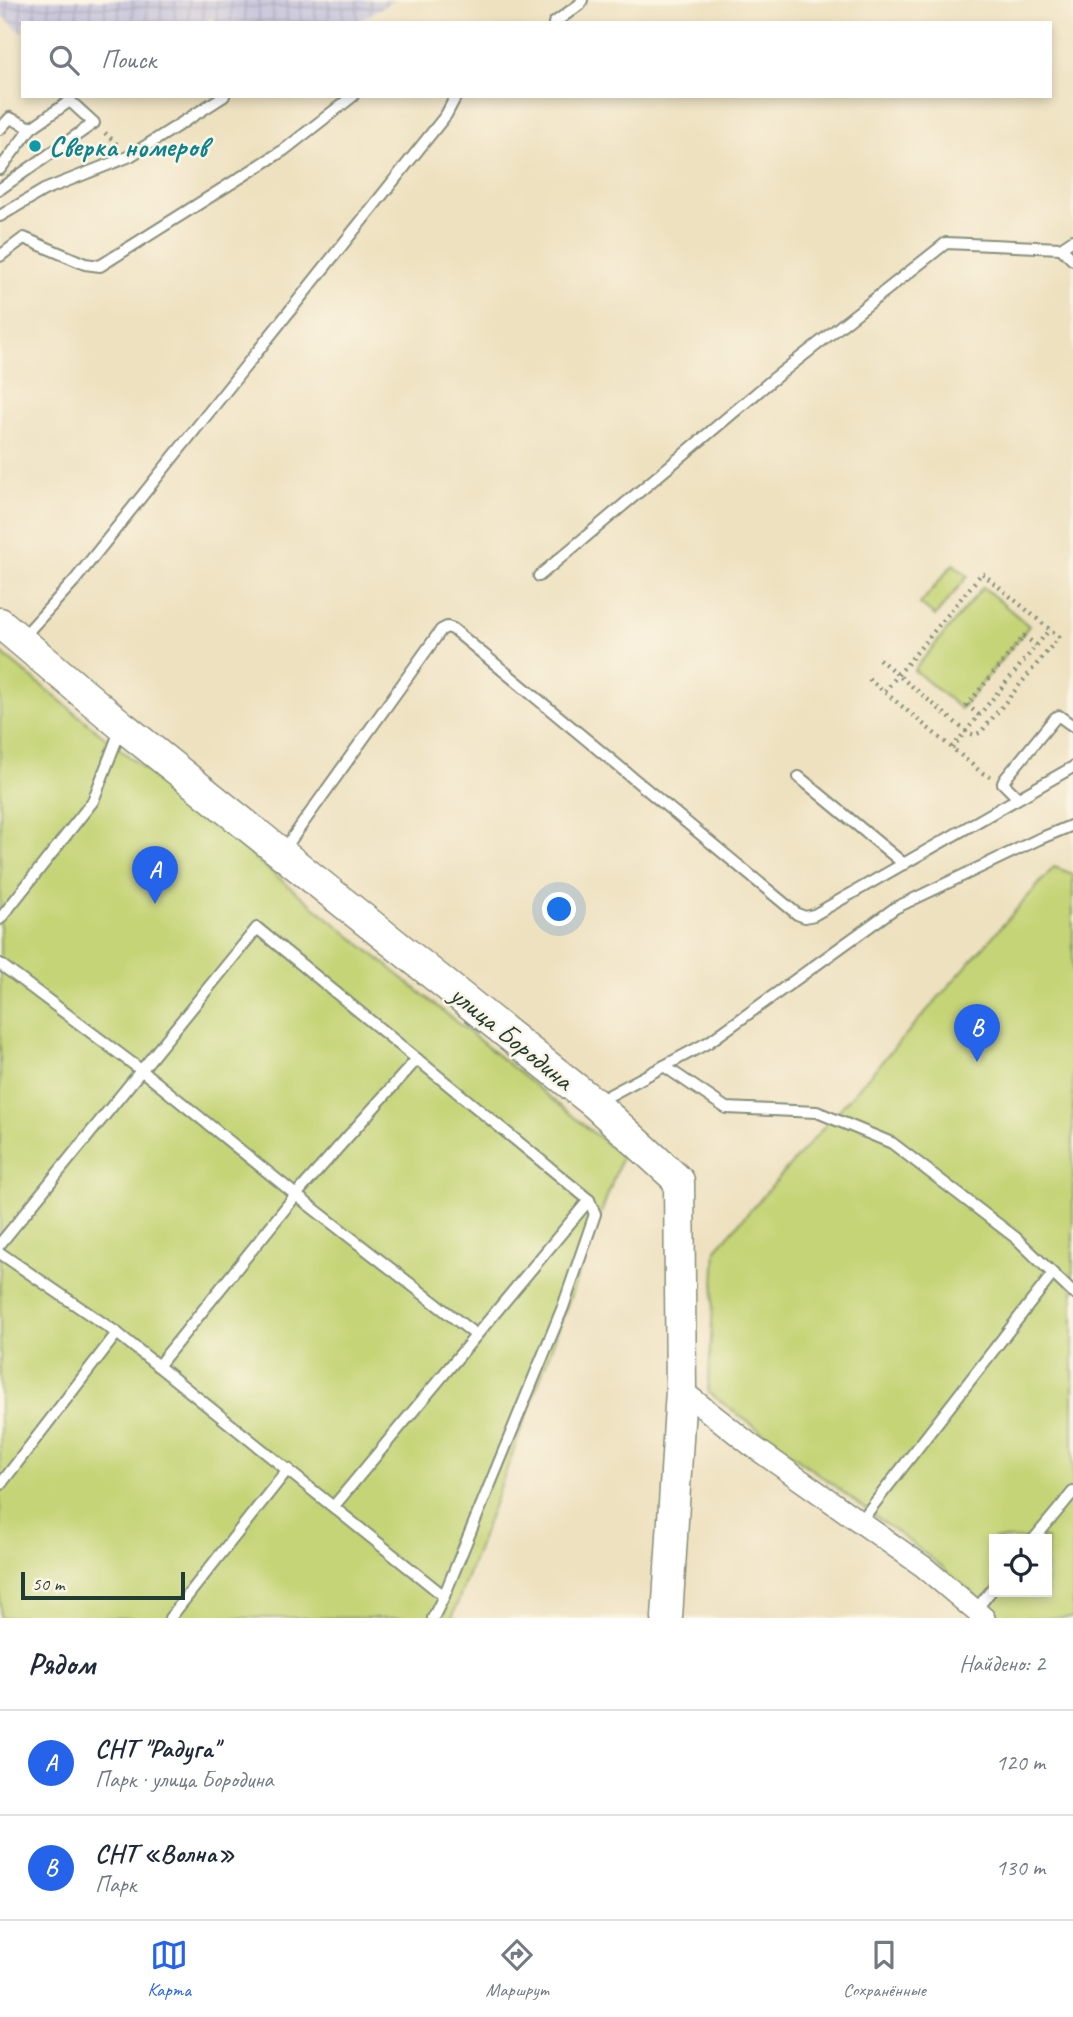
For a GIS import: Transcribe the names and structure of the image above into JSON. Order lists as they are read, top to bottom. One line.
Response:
{"streets":{"main road":["улица Бородина"]},"places":["Сверка номеров"],"scale_bar":"50 m","page":{"search":"Поиск","pins":["A","B"],"scale":"50 m","heading":["Рядом","Найдено: 2"],"list":[{"mark":"A","name":"СНТ \"Радуга\"","note":"Парк · улица Бородина","value":"120 m"},{"mark":"B","name":"СНТ «Волна»","note":"Парк","value":"130 m"}],"nav":["Карта","Маршрут","Сохранённые"]}}
